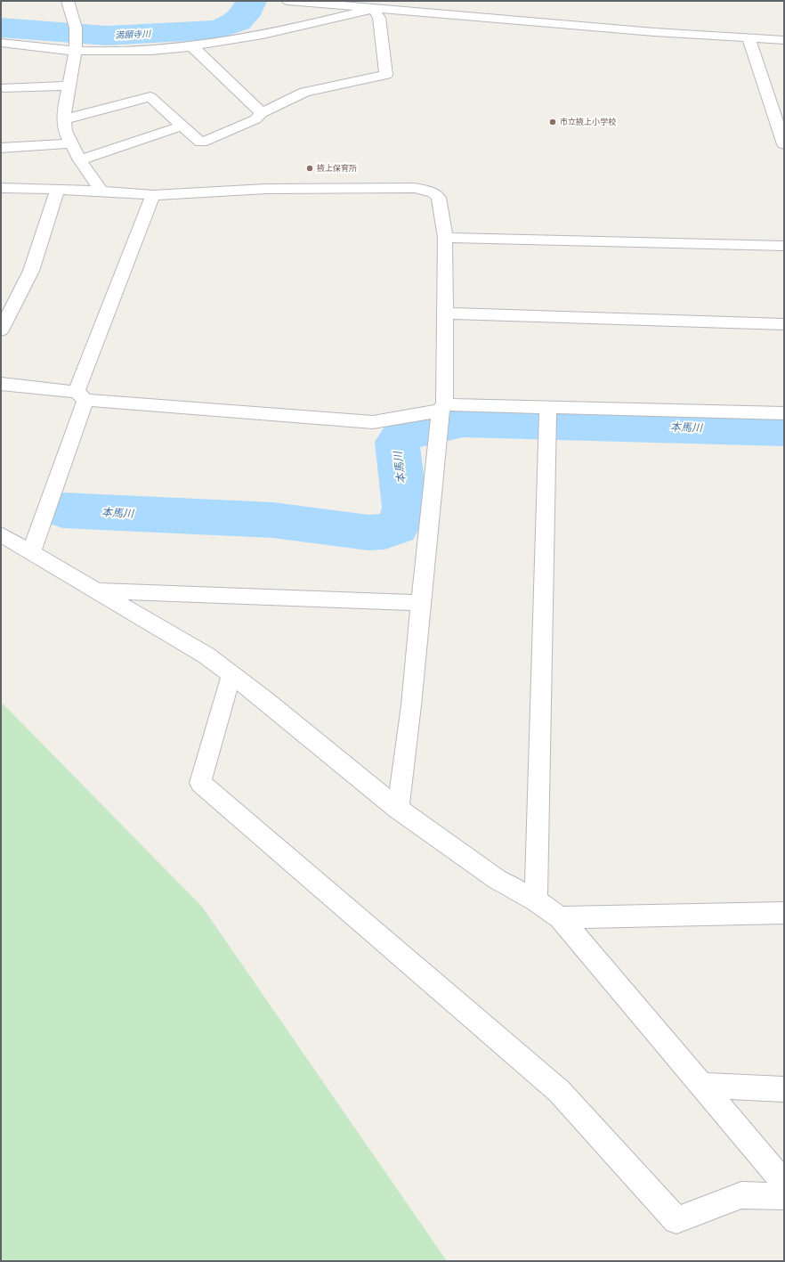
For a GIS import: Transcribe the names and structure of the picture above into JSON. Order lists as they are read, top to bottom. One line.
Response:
{"water":["満願寺川","本馬川"],"places":["市立掖上小学校","掖上保育所"]}
